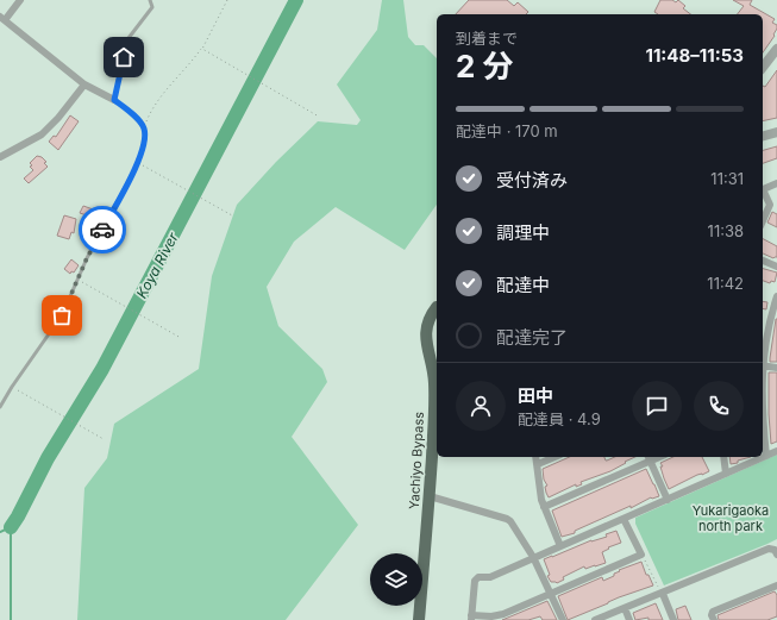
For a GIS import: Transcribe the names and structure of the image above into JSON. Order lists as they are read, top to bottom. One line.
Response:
{"streets":{"highway":["Yachiyo Bypass"]},"water":["Koya River"],"parks":["Yukarigaoka north park"],"page":{"heading":["2 分","到着まで","11:48–11:53"],"panel":["田中","配達員 · 4.9"],"bar":"配達中 · 170 m","list":[["受付済み","11:31"],["調理中","11:38"],["配達中","11:42"],"配達完了"]}}
